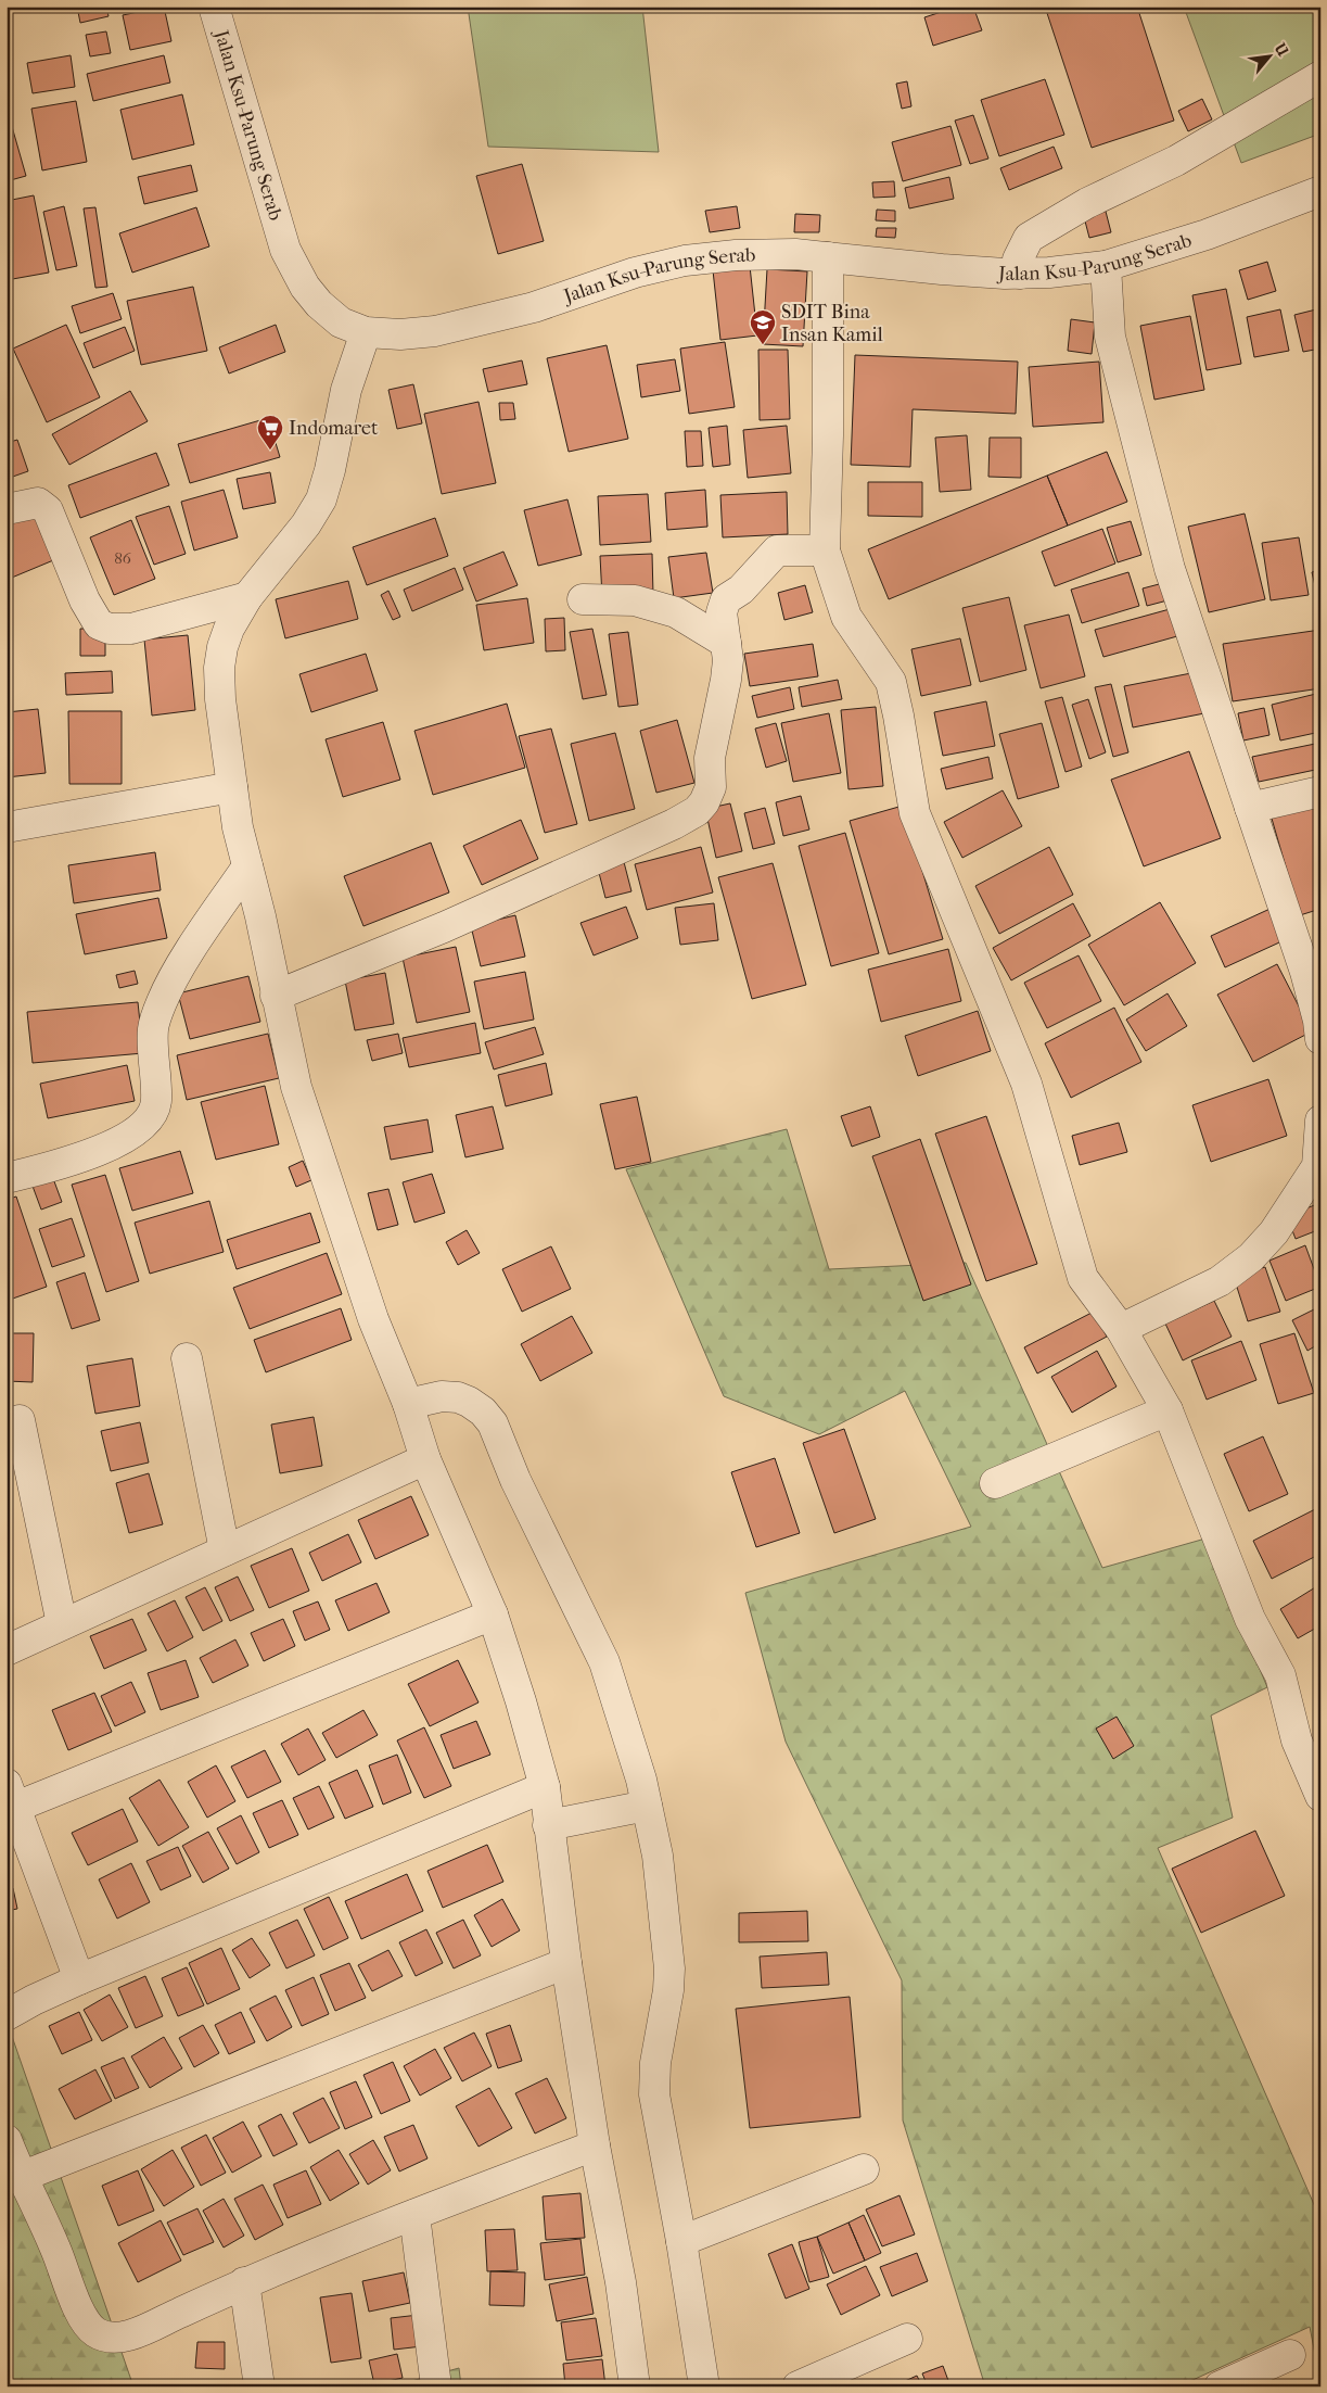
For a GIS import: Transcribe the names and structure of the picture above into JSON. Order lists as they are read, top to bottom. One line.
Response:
{"streets":{"street":["Jalan Ksu-Parung Serab"]},"places":{"school or university":["SDIT Bina Insan Kamil"],"supermarket":["Indomaret"]},"house_numbers":["86"],"north":"top right"}
